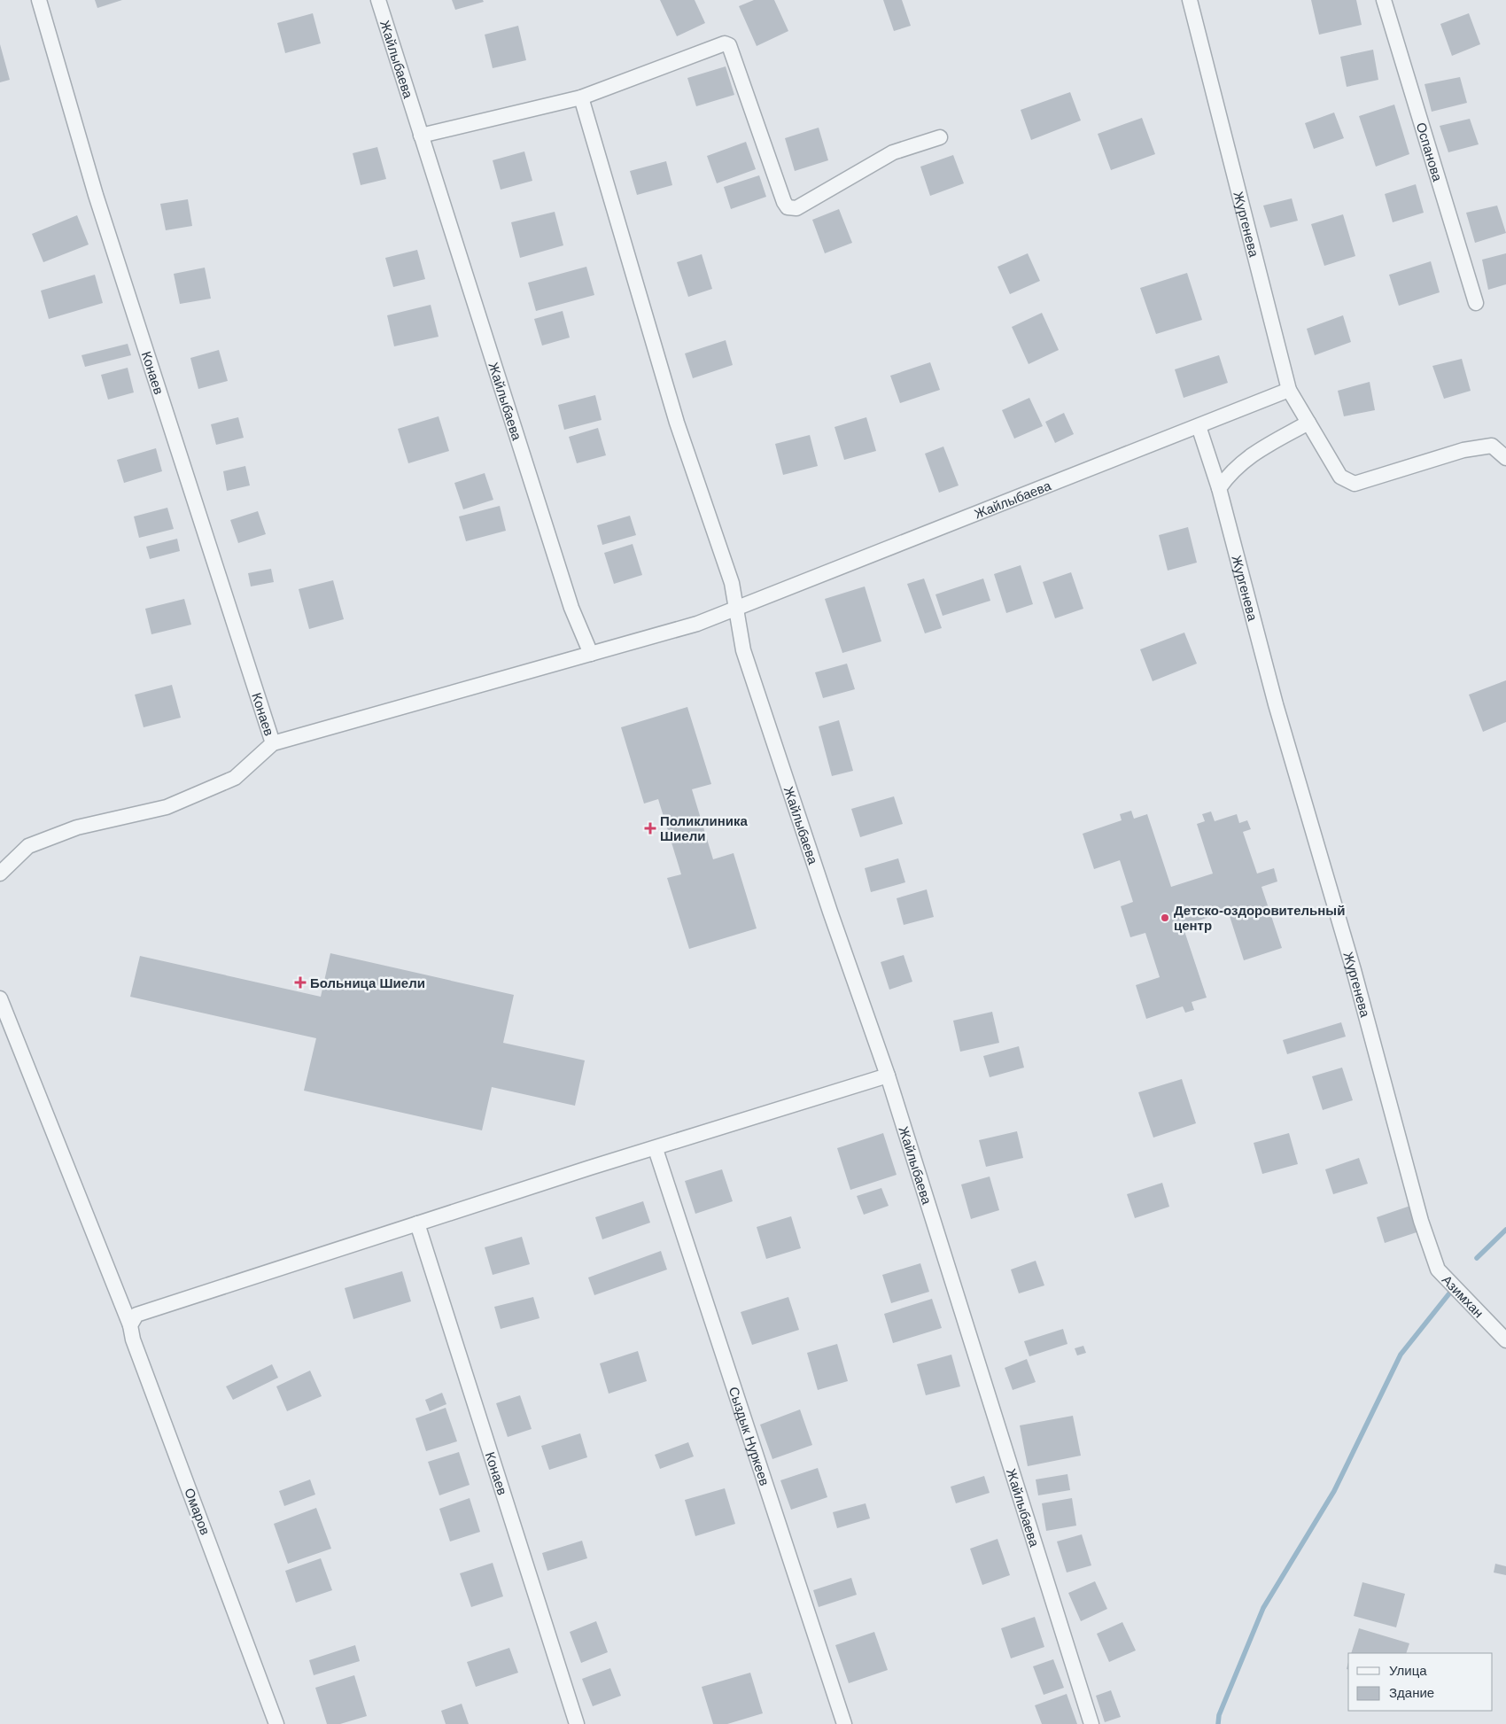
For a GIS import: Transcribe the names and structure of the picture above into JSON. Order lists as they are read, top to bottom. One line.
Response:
{"streets":{"street":["Жайлыбаева","Оспанова","Жургенева","Конаев","Азимхан","Сыздык Нуркеев","Омаров"]},"crossings":[["Жайлыбаева","Жургенева"],["Жургенева","Азимхан"]],"places":{"health":["Поликлиника Шиели","Больница Шиели"],"other":["Детско-оздоровительный центр"]},"legend":["Улица","Здание"]}
